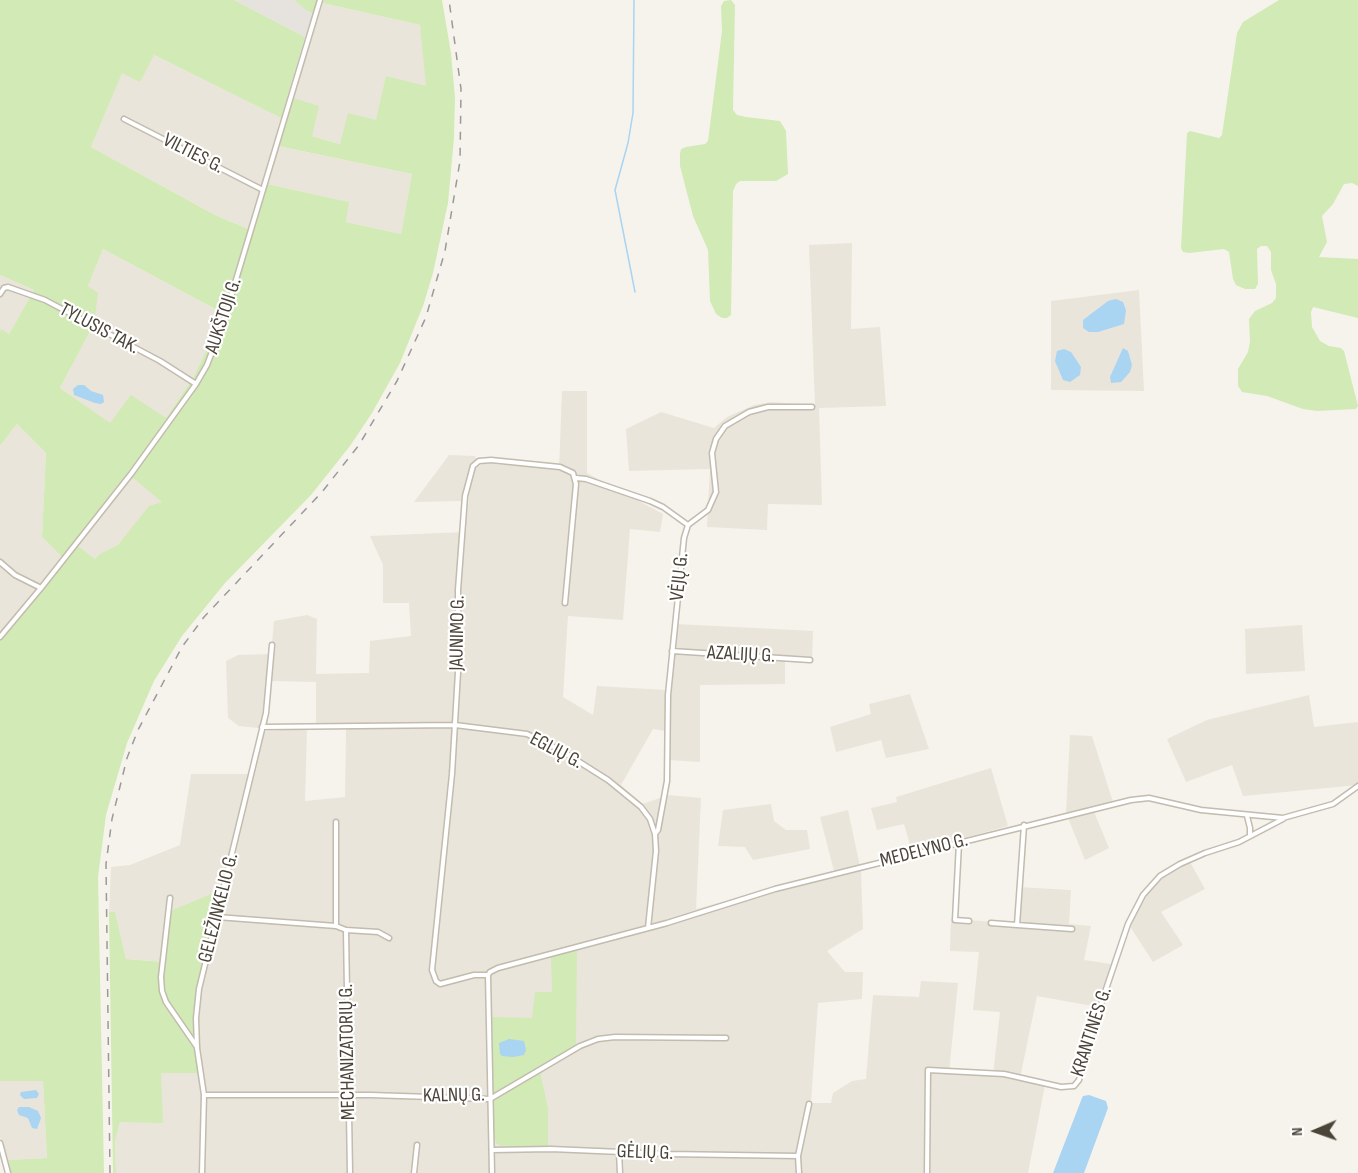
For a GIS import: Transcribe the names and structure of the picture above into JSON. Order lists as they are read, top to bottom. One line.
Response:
{"streets":{"street":["VILTIES G.","AUKŠTOJI G.","TYLUSIS TAK.","VĖJŲ G.","JAUNIMO G.","AZALIJŲ G.","EGLIŲ G.","MEDELYNO G.","GELEŽINKELIO G.","KRANTINĖS G.","MECHANIZATORIŲ G.","KALNŲ G.","GĖLIŲ G."]},"crossings":[["VILTIES G.","AUKŠTOJI G."],["AUKŠTOJI G.","TYLUSIS TAK."],["VĖJŲ G.","AZALIJŲ G."],["VĖJŲ G.","EGLIŲ G."],["JAUNIMO G.","EGLIŲ G."],["JAUNIMO G.","MEDELYNO G."],["EGLIŲ G.","MEDELYNO G."],["EGLIŲ G.","GELEŽINKELIO G."],["MEDELYNO G.","KRANTINĖS G."],["GELEŽINKELIO G.","KALNŲ G."],["MECHANIZATORIŲ G.","KALNŲ G."]],"north":"left"}
